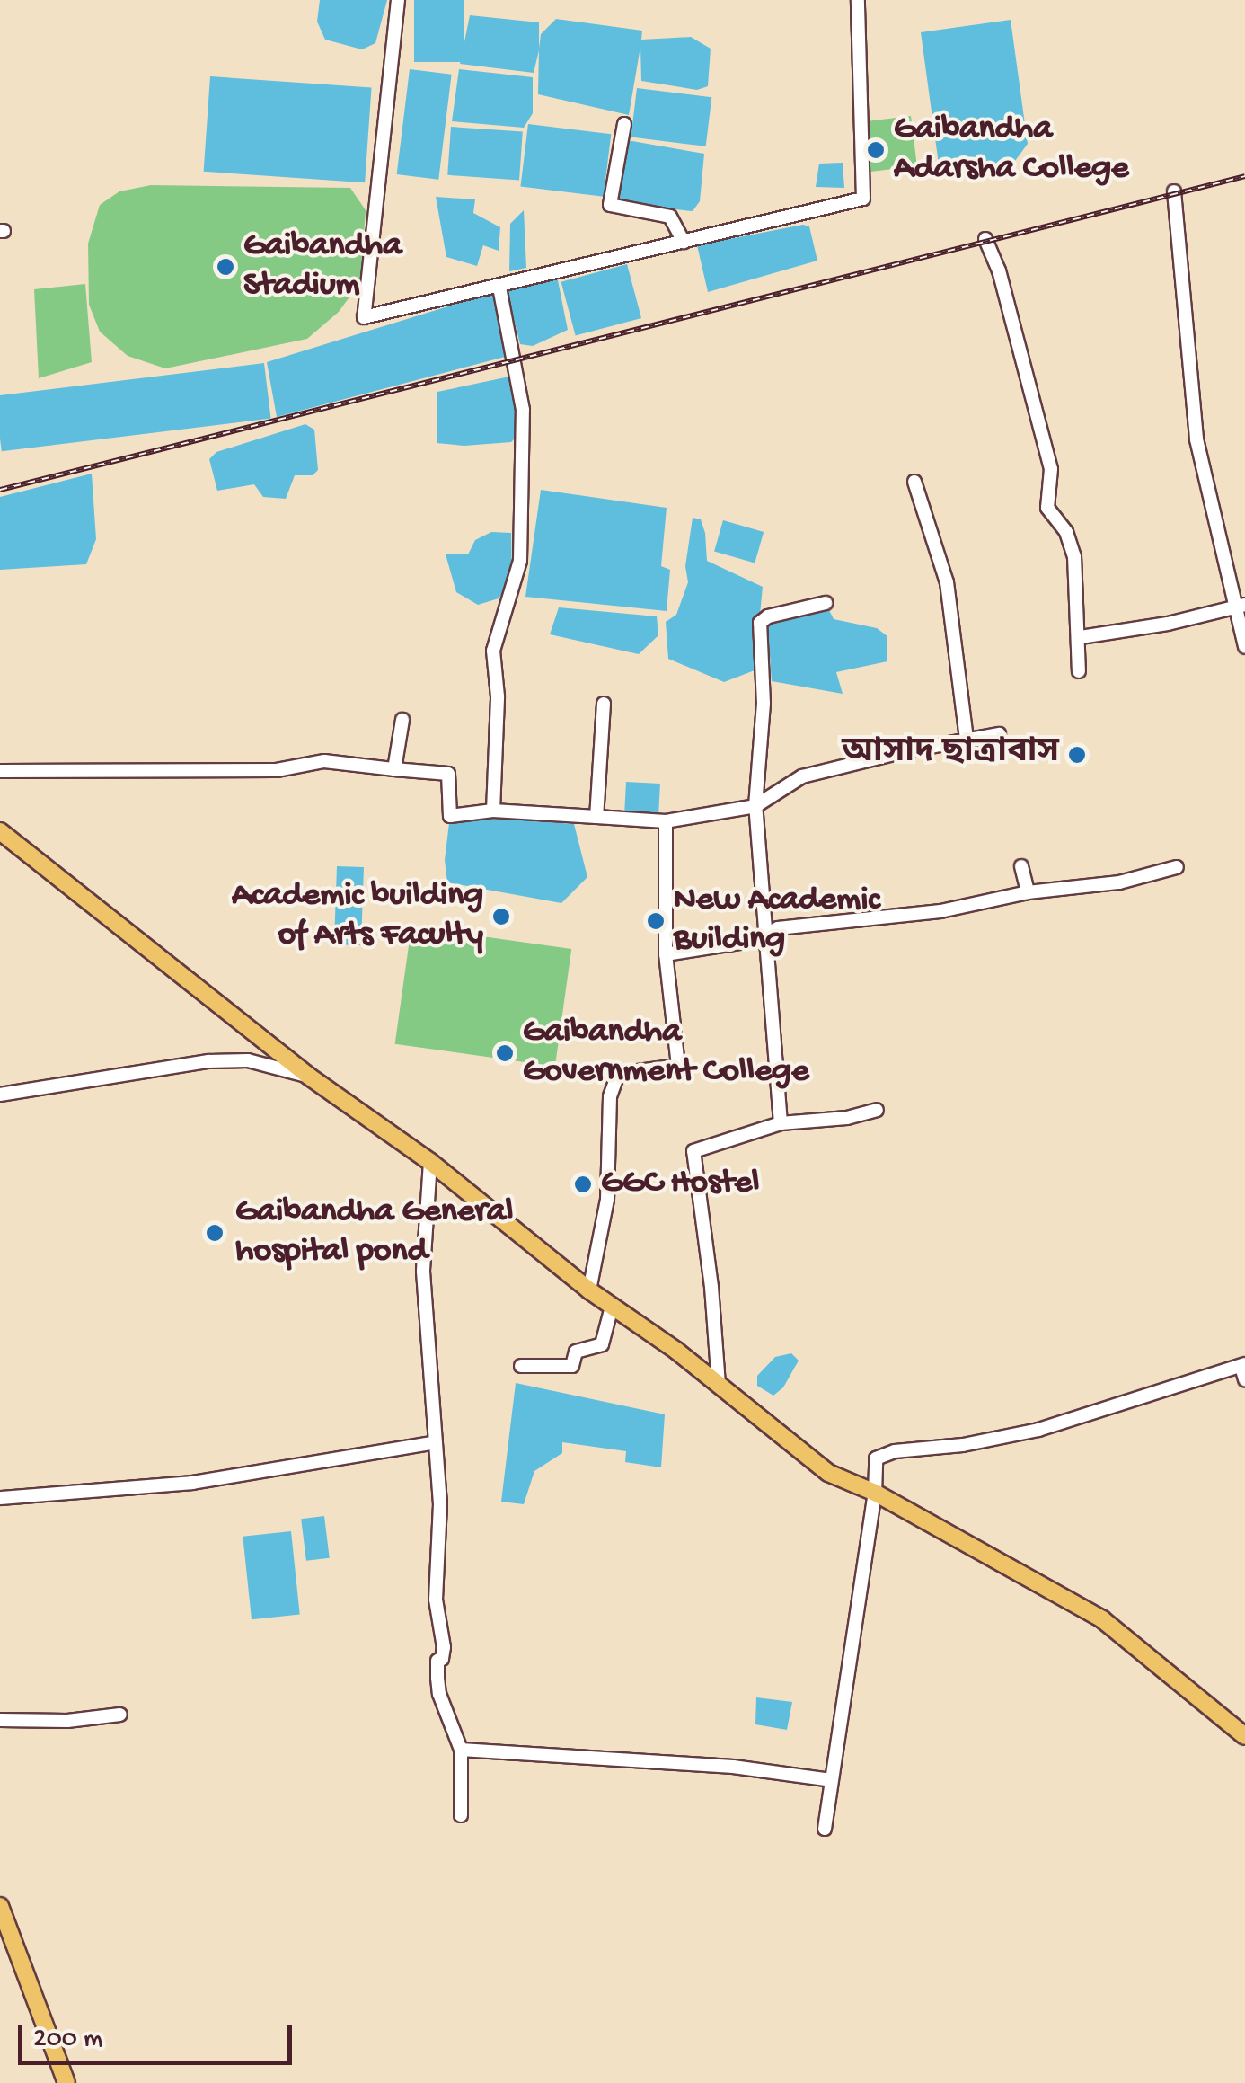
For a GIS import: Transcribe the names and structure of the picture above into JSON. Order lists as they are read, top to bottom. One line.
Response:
{"places":["Gaibandha Adarsha College","Gaibandha Stadium","আসাদ ছাত্রাবাস","Academic building of Arts Faculty","New Academic Building","Gaibandha Government College","GGC Hostel","Gaibandha General hospital pond"],"scale_bar":"200 m"}
